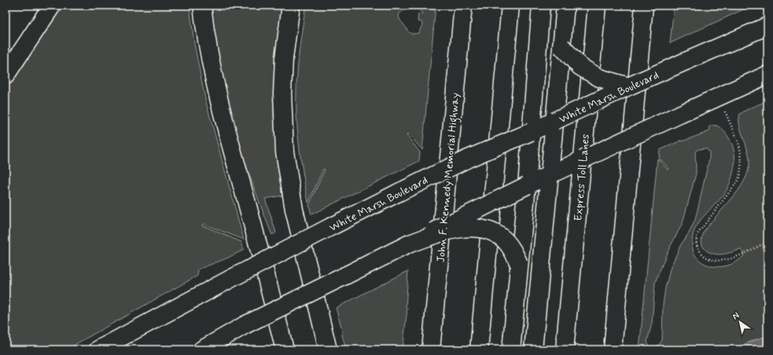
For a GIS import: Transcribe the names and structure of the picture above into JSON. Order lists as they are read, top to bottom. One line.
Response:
{"streets":{"highway":["White Marsh Boulevard","John F. Kennedy Memorial Highway","Express Toll Lanes"]},"north":"top left"}
